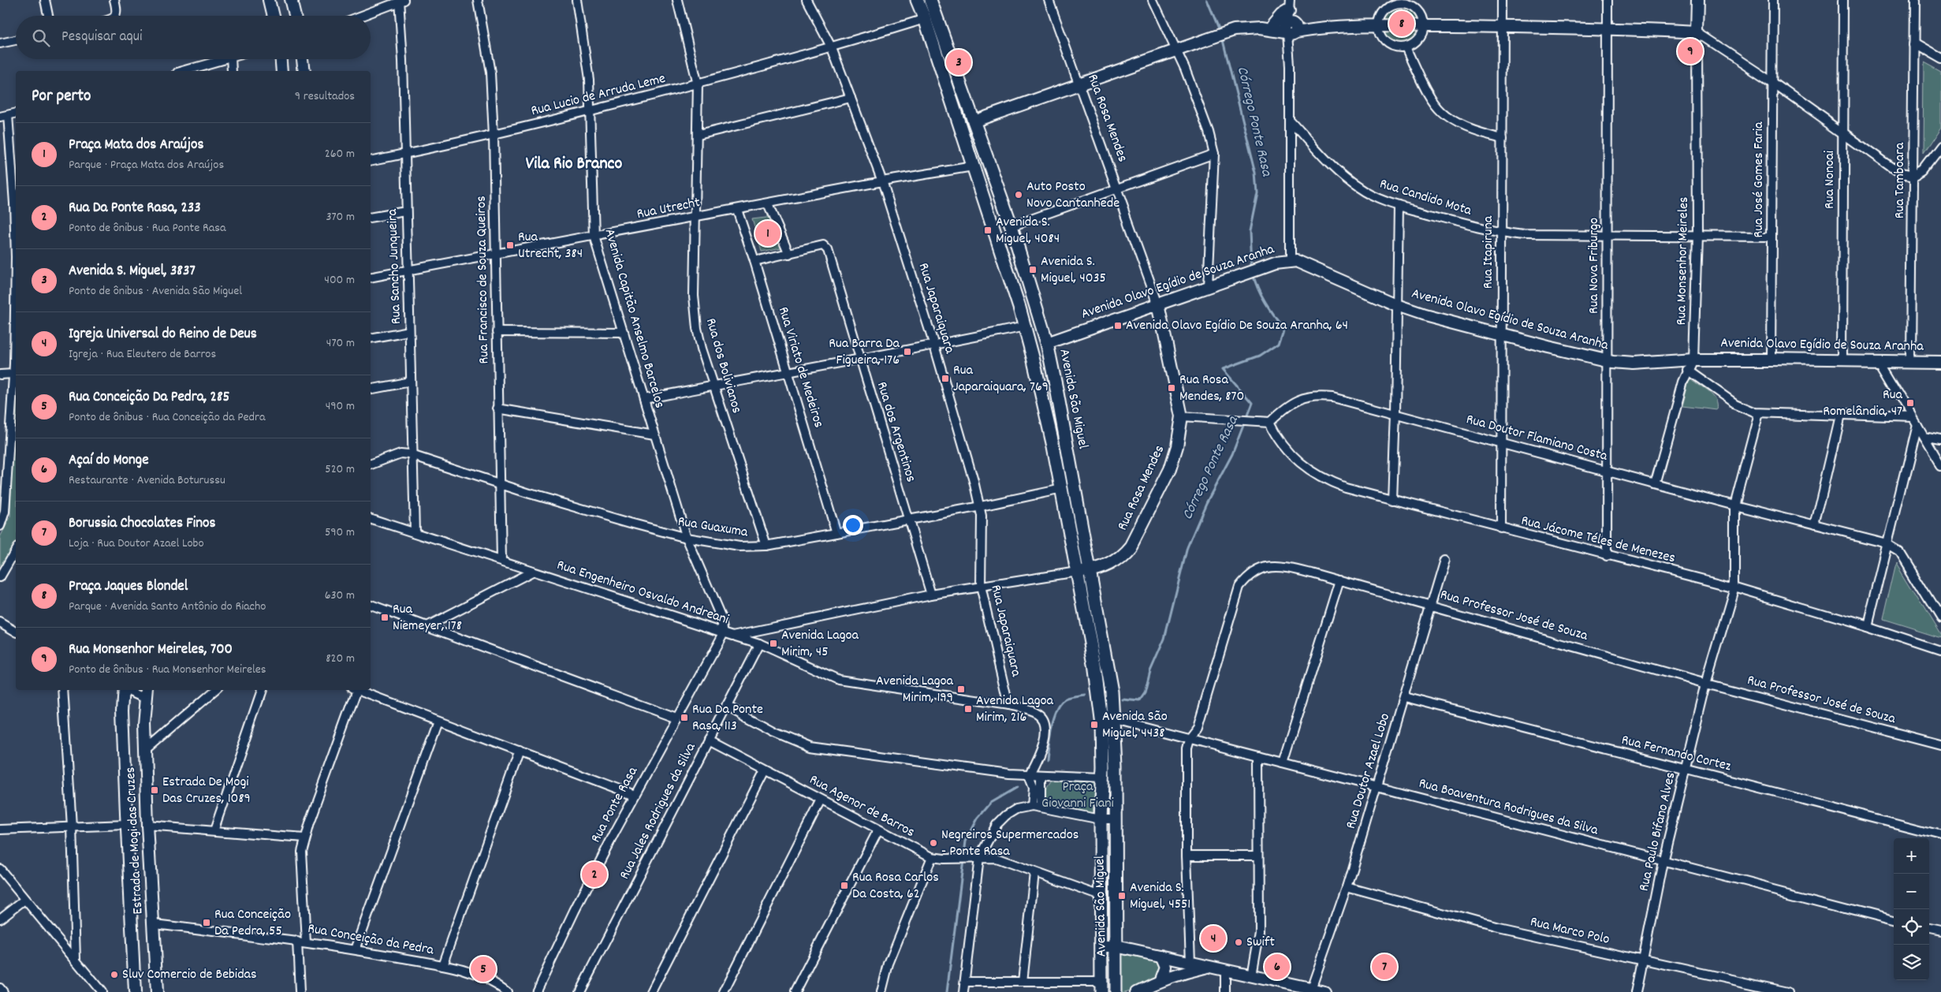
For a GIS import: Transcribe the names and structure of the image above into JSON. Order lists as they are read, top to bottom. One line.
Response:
{"streets":{"main road":["Rua Rosa Mendes","Avenida Olavo Egídio de Souza Aranha","Avenida São Miguel","Estrada de Mogi das Cruzes"],"street":["Rua Lucio de Arruda Leme","Rua José Gomes Faria","Rua Nonoai","Rua Tamboara","Rua Candido Mota","Rua Utrecht","Rua Itapiruna","Rua Monsenhor Meireles","Rua Nova Friburgo","Rua Sancho Junqueira","Rua Francisco de Souza Queiros","Rua Japaraiquara","Avenida Capitão Anselmo Barcelos","Rua dos Bolivianos","Rua Viriato de Medeiros","Rua dos Argentinos","Rua Doutor Flamiano Costa","Rua Guaxuma","Rua Jácome Téles de Menezes","Rua Engenheiro Osvaldo Andreani","Rua Professor José de Souza","Rua Fernando Cortez","Rua Doutor Azael Lobo","Rua Ponte Rasa","Rua Agenor de Barros","Rua Boaventura Rodrigues da Silva","Rua Jales Rodrigues da Silva","Rua Paulo Bifano Alves","Rua Marco Polo","Rua Conceição da Pedra"]},"crossings":[["Rua Lucio de Arruda Leme","Rua Sancho Junqueira"],["Rua Lucio de Arruda Leme","Rua Francisco de Souza Queiros"],["Rua Lucio de Arruda Leme","Rua Japaraiquara"],["Rua Lucio de Arruda Leme","Avenida Capitão Anselmo Barcelos"],["Rua Lucio de Arruda Leme","Rua dos Bolivianos"],["Rua Lucio de Arruda Leme","Avenida São Miguel"],["Rua Rosa Mendes","Avenida Olavo Egídio de Souza Aranha"],["Rua Rosa Mendes","Avenida São Miguel"],["Rua Rosa Mendes","Rua Engenheiro Osvaldo Andreani"],["Rua José Gomes Faria","Rua Candido Mota"],["Rua José Gomes Faria","Avenida Olavo Egídio de Souza Aranha"],["Rua Nonoai","Avenida Olavo Egídio de Souza Aranha"],["Rua Tamboara","Avenida Olavo Egídio de Souza Aranha"],["Rua Candido Mota","Rua Itapiruna"],["Rua Candido Mota","Rua Monsenhor Meireles"],["Rua Candido Mota","Rua Nova Friburgo"],["Rua Utrecht","Rua Sancho Junqueira"],["Rua Utrecht","Rua Francisco de Souza Queiros"],["Rua Utrecht","Rua Japaraiquara"],["Rua Utrecht","Avenida Capitão Anselmo Barcelos"],["Rua Utrecht","Rua dos Bolivianos"],["Rua Utrecht","Rua Viriato de Medeiros"],["Rua Utrecht","Avenida São Miguel"],["Rua Itapiruna","Avenida Olavo Egídio de Souza Aranha"],["Rua Itapiruna","Rua Doutor Flamiano Costa"],["Rua Itapiruna","Rua Jácome Téles de Menezes"],["Rua Monsenhor Meireles","Avenida Olavo Egídio de Souza Aranha"],["Rua Monsenhor Meireles","Rua Doutor Flamiano Costa"],["Rua Nova Friburgo","Avenida Olavo Egídio de Souza Aranha"],["Rua Nova Friburgo","Rua Doutor Flamiano Costa"],["Rua Nova Friburgo","Rua Jácome Téles de Menezes"],["Rua Sancho Junqueira","Rua Guaxuma"],["Rua Sancho Junqueira","Rua Engenheiro Osvaldo Andreani"],["Rua Francisco de Souza Queiros","Rua Guaxuma"],["Rua Francisco de Souza Queiros","Rua Engenheiro Osvaldo Andreani"],["Avenida Olavo Egídio de Souza Aranha","Avenida São Miguel"],["Rua Japaraiquara","Rua Guaxuma"],["Rua Japaraiquara","Rua Engenheiro Osvaldo Andreani"],["Avenida Capitão Anselmo Barcelos","Rua Guaxuma"],["Avenida Capitão Anselmo Barcelos","Rua Engenheiro Osvaldo Andreani"],["Avenida Capitão Anselmo Barcelos","Rua Ponte Rasa"],["Rua dos Bolivianos","Rua Guaxuma"],["Rua Viriato de Medeiros","Rua Guaxuma"],["Avenida São Miguel","Rua Guaxuma"],["Avenida São Miguel","Rua Engenheiro Osvaldo Andreani"],["Avenida São Miguel","Rua Agenor de Barros"],["Avenida São Miguel","Rua Boaventura Rodrigues da Silva"],["Rua dos Argentinos","Rua Guaxuma"],["Rua dos Argentinos","Rua Engenheiro Osvaldo Andreani"],["Rua Doutor Flamiano Costa","Rua Jácome Téles de Menezes"],["Rua Doutor Flamiano Costa","Rua Paulo Bifano Alves"],["Rua Jácome Téles de Menezes","Rua Paulo Bifano Alves"],["Rua Engenheiro Osvaldo Andreani","Rua Ponte Rasa"],["Rua Professor José de Souza","Rua Doutor Azael Lobo"],["Rua Professor José de Souza","Rua Boaventura Rodrigues da Silva"],["Rua Professor José de Souza","Rua Paulo Bifano Alves"],["Rua Fernando Cortez","Rua Doutor Azael Lobo"],["Rua Fernando Cortez","Rua Paulo Bifano Alves"],["Rua Doutor Azael Lobo","Rua Boaventura Rodrigues da Silva"],["Rua Doutor Azael Lobo","Rua Marco Polo"],["Rua Agenor de Barros","Rua Jales Rodrigues da Silva"],["Rua Boaventura Rodrigues da Silva","Rua Paulo Bifano Alves"],["Rua Paulo Bifano Alves","Rua Marco Polo"],["Estrada de Mogi das Cruzes","Rua Conceição da Pedra"]],"districts":["Vila Rio Branco"],"water":["Córrego Ponte Rasa"],"parks":["Praça Giovanni Fiani"],"places":{"other":["Auto Posto Novo Cantanhede","Negreiros Supermercados - Ponte Rasa","Swift","Sluv Comercio de Bebidas"],"transit":["Avenida S. Miguel, 4084","Rua Utrecht, 384","Avenida S. Miguel, 4035","Avenida Olavo Egídio De Souza Aranha, 64","Rua Barra Da Figueira, 176","Rua Japaraiquara, 769","Rua Rosa Mendes, 870","Rua Romelândia, 47","Rua Niemeyer, 178","Avenida Lagoa Mirim, 45","Avenida Lagoa Mirim, 199","Avenida Lagoa Mirim, 216","Rua Da Ponte Rasa, 113","Avenida São Miguel, 4438","Estrada De Mogi Das Cruzes, 1089","Rua Rosa Carlos Da Costa, 62","Avenida S. Miguel, 4551","Rua Conceição Da Pedra, 55"]},"page":{"pins":["8","9","3","1","2","4","6","7","5"],"search":"Pesquisar aqui","heading":["Por perto","9 resultados"],"list":[{"mark":"1","name":"Praça Mata dos Araújos","note":"Parque · Praça Mata dos Araújos","value":"260 m"},{"mark":"2","name":"Rua Da Ponte Rasa, 233","note":"Ponto de ônibus · Rua Ponte Rasa","value":"370 m"},{"mark":"3","name":"Avenida S. Miguel, 3837","note":"Ponto de ônibus · Avenida São Miguel","value":"400 m"},{"mark":"4","name":"Igreja Universal do Reino de Deus","note":"Igreja · Rua Eleutero de Barros","value":"470 m"},{"mark":"5","name":"Rua Conceição Da Pedra, 285","note":"Ponto de ônibus · Rua Conceição da Pedra","value":"490 m"},{"mark":"6","name":"Açaí do Monge","note":"Restaurante · Avenida Boturussu","value":"520 m"},{"mark":"7","name":"Borussia Chocolates Finos","note":"Loja · Rua Doutor Azael Lobo","value":"590 m"},{"mark":"8","name":"Praça Jaques Blondel","note":"Parque · Avenida Santo Antônio do Riacho","value":"630 m"},{"mark":"9","name":"Rua Monsenhor Meireles, 700","note":"Ponto de ônibus · Rua Monsenhor Meireles","value":"820 m"}],"map_buttons":["+","−"]}}
